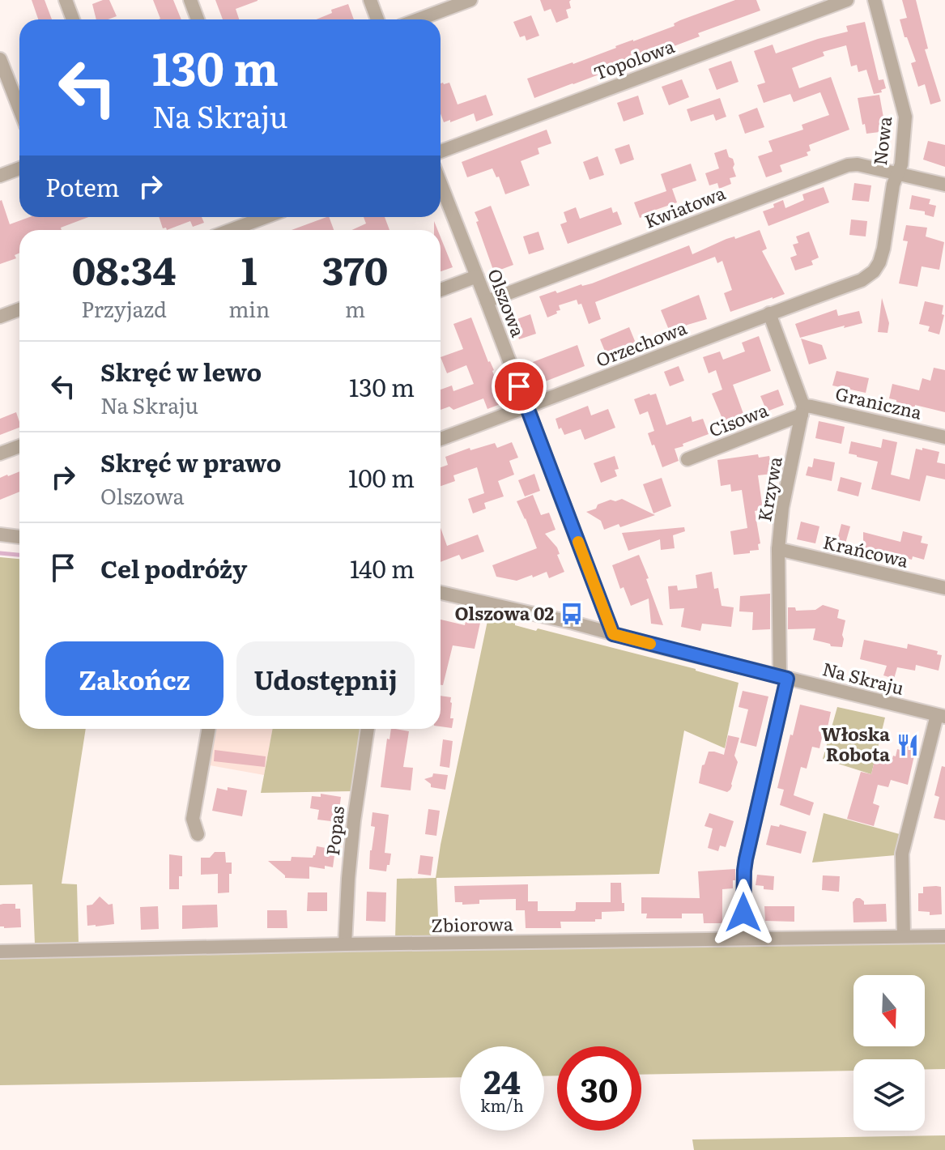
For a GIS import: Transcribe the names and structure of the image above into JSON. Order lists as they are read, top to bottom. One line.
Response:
{"streets":{"street":["Topolowa","Nowa","Kwiatowa","Olszowa","Orzechowa","Graniczna","Cisowa","Krzywa","Krańcowa","Na Skraju","Popas","Zbiorowa"]},"crossings":[["Nowa","Kwiatowa"],["Nowa","Orzechowa"],["Kwiatowa","Olszowa"],["Olszowa","Orzechowa"],["Olszowa","Na Skraju"],["Graniczna","Cisowa"],["Graniczna","Krzywa"],["Cisowa","Krzywa"],["Krzywa","Krańcowa"],["Krzywa","Na Skraju"],["Krzywa","Zbiorowa"],["Popas","Zbiorowa"]],"places":{"bus stop":["Olszowa 02"],"restaurant":["Włoska Robota"]},"north":"bottom","page":{"turn":["130 m","Na Skraju"],"then":"Potem","eta":["08:34","Przyjazd","1","min","370","m"],"list":[{"name":"Skręć w lewo","note":"Na Skraju","value":"130 m"},{"name":"Skręć w prawo","note":"Olszowa","value":"100 m"},{"name":"Cel podróży","value":"140 m"}],"buttons":["Zakończ","Udostępnij"],"speed":"24 km/h","limit":"30"}}
